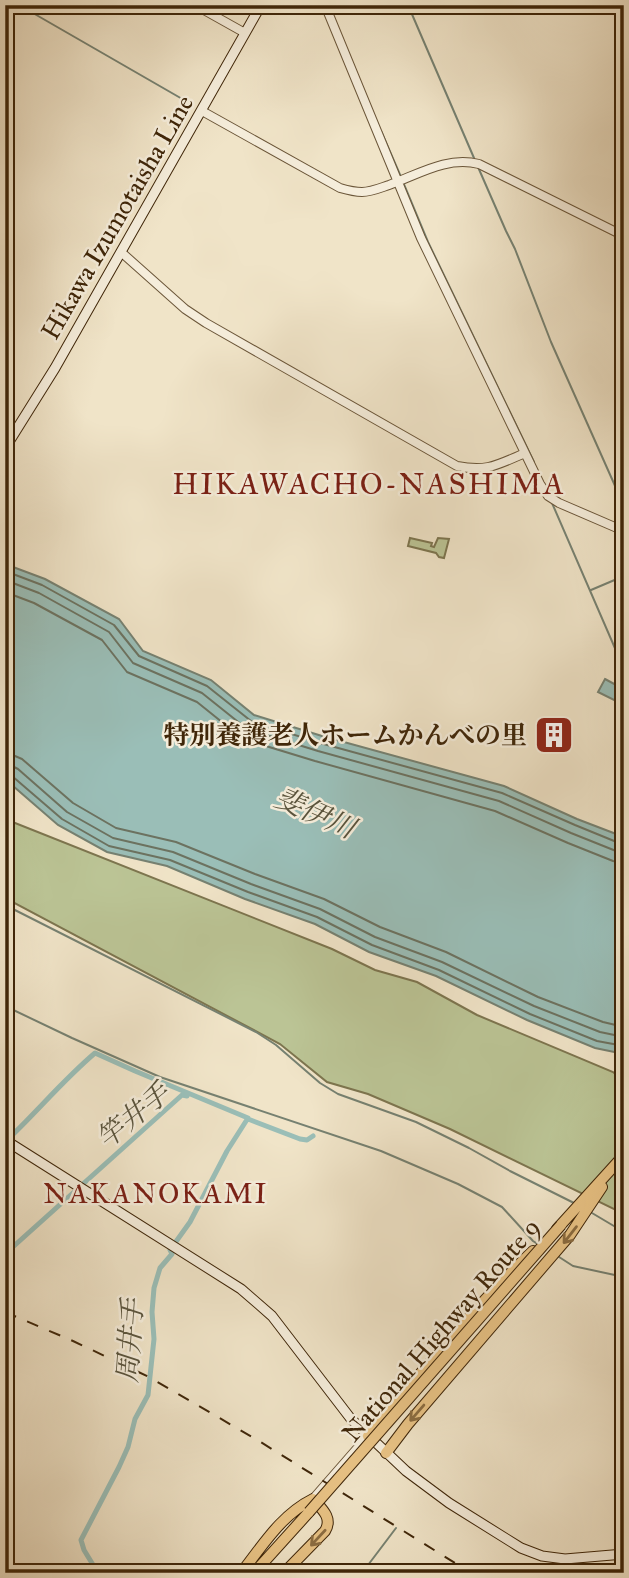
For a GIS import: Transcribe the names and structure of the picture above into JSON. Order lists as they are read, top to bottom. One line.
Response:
{"streets":{"highway":["National Highway Route 9"],"main road":["Hikawa Izumotaisha Line"]},"districts":["HIKAWACHO-NASHIMA","NAKANOKAMI"],"water":["斐伊川","竿井手","周井手"],"places":{"building":["特別養護老人ホームかんべの里"]}}
